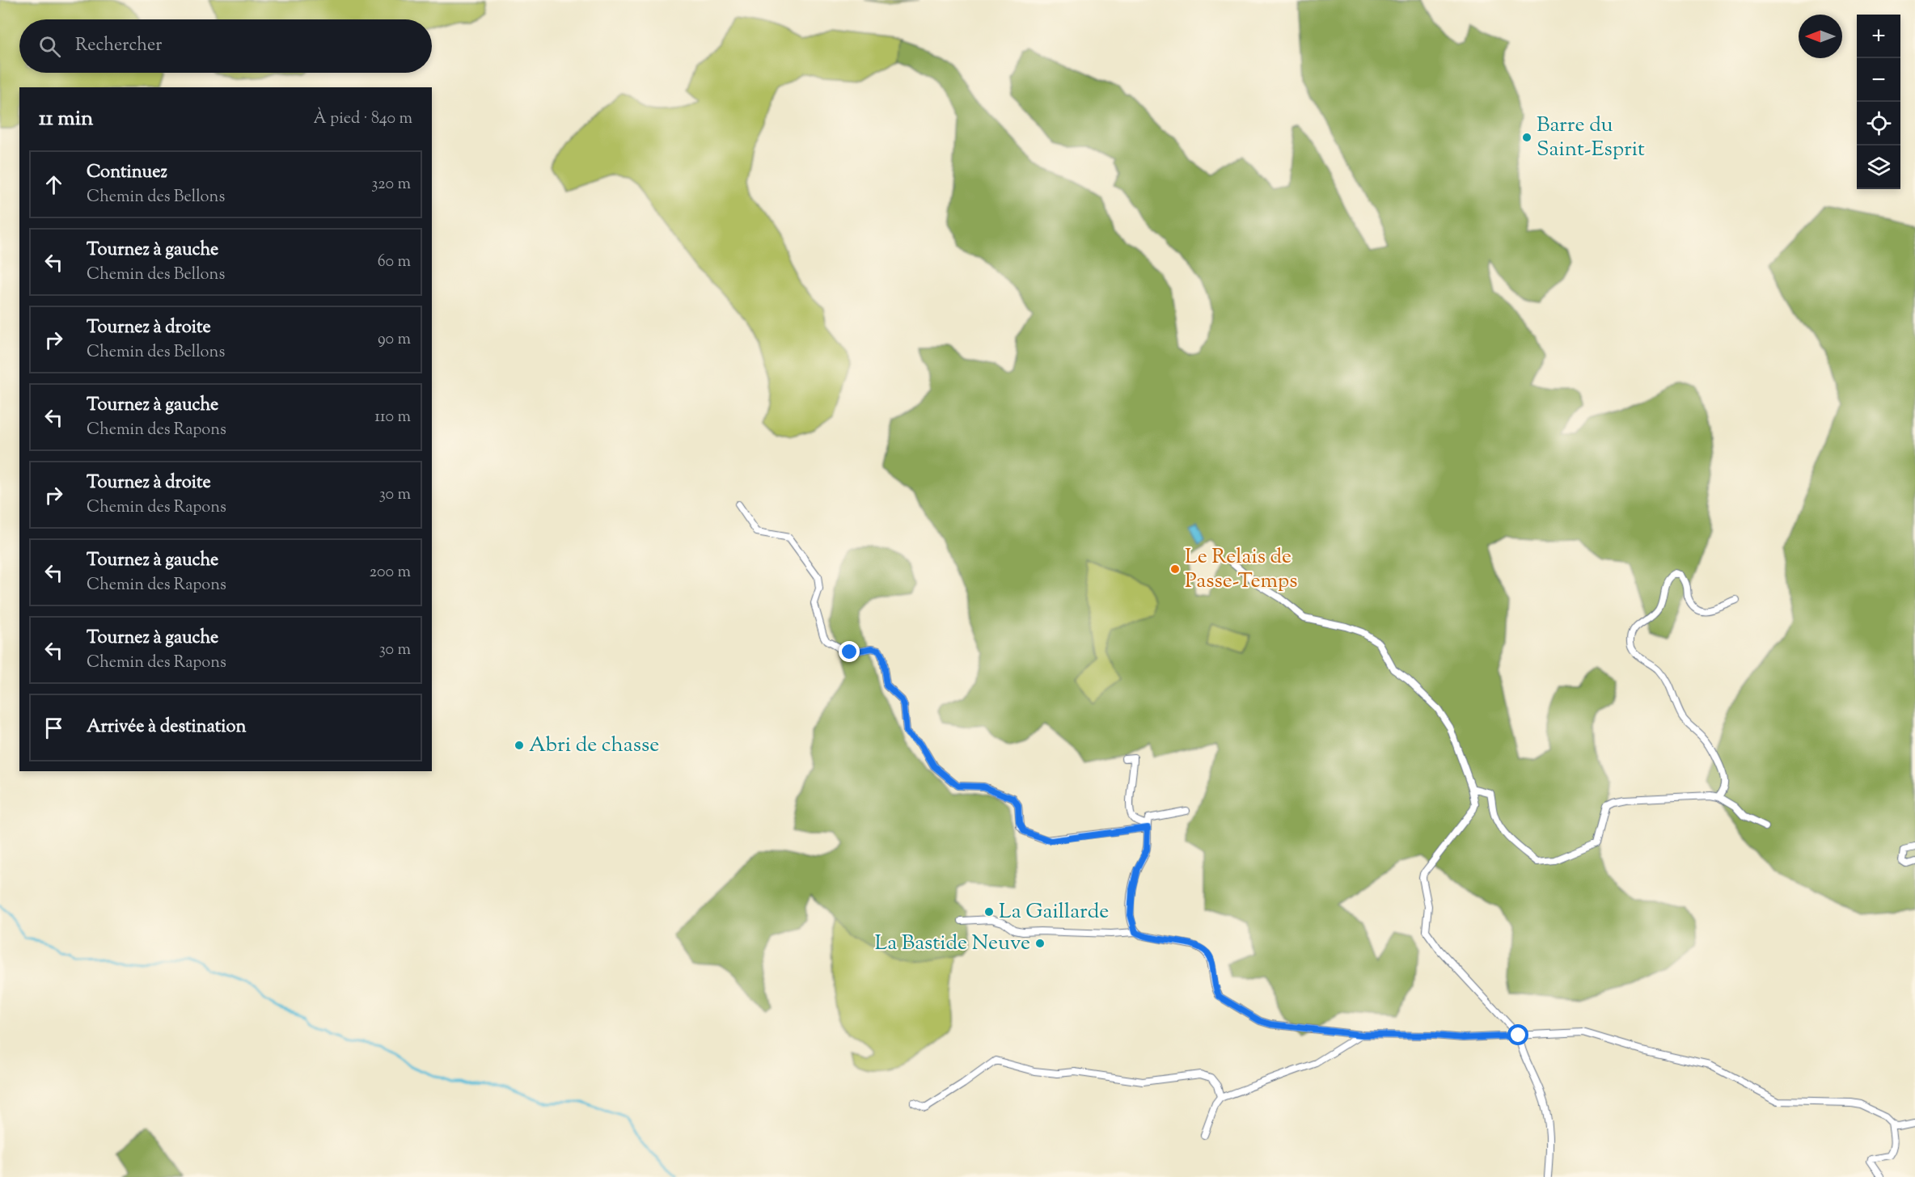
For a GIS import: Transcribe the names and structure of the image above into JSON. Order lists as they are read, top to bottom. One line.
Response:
{"places":["Barre du Saint-Esprit","Le Relais de Passe-Temps","Abri de chasse","La Gaillarde","La Bastide Neuve"],"north":"left","page":{"map_buttons":["+","−"],"search":"Rechercher","heading":["11 min","À pied · 840 m"],"list":[["Continuez","Chemin des Bellons","320 m"],["Tournez à gauche","Chemin des Bellons","60 m"],["Tournez à droite","Chemin des Bellons","90 m"],["Tournez à gauche","Chemin des Rapons","110 m"],["Tournez à droite","Chemin des Rapons","30 m"],["Tournez à gauche","Chemin des Rapons","200 m"],["Tournez à gauche","Chemin des Rapons","30 m"],"Arrivée à destination"]}}
